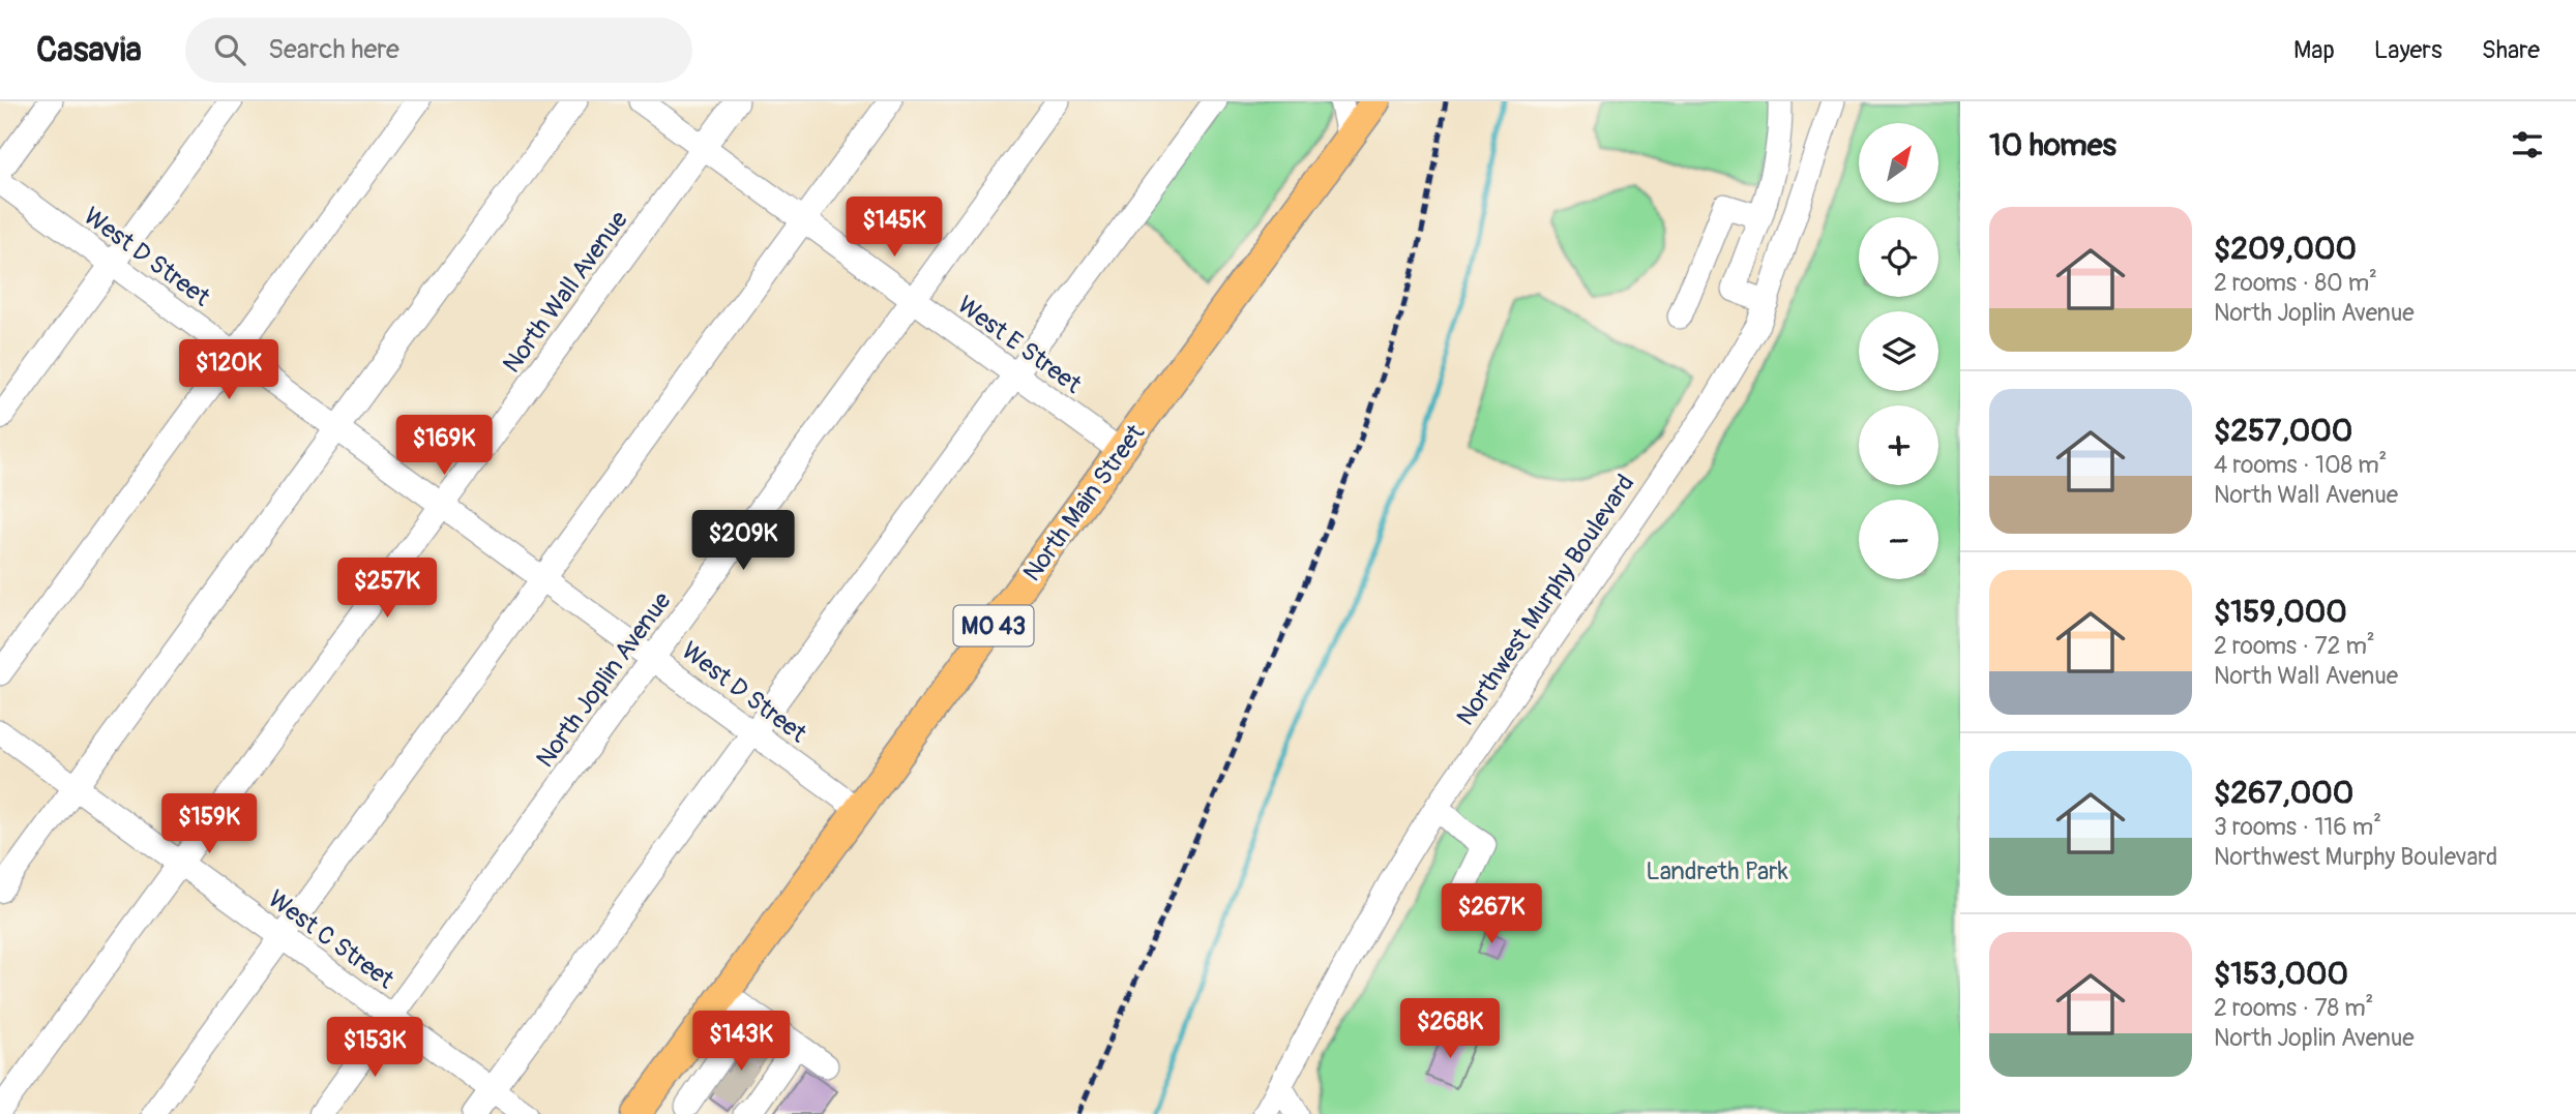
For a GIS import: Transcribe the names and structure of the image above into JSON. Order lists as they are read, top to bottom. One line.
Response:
{"streets":{"main road":["North Main Street","MO 43"],"street":["West D Street","North Wall Avenue","West E Street","Northwest Murphy Boulevard","North Joplin Avenue","West C Street"]},"crossings":[["West D Street","North Wall Avenue"],["West D Street","North Main Street"],["West D Street","North Joplin Avenue"],["North Wall Avenue","West E Street"],["North Wall Avenue","West C Street"],["West E Street","North Main Street"],["West E Street","North Joplin Avenue"],["North Joplin Avenue","West C Street"]],"parks":["Landreth Park"],"north":"top right","page":{"header":"Casavia","search":"Search here","nav":["Map","Layers","Share"],"heading":"10 homes","map_buttons":["+","−"],"list":[{"name":"$209,000","note":"2 rooms · 80 m² · North Joplin Avenue"},{"name":"$257,000","note":"4 rooms · 108 m² · North Wall Avenue"},{"name":"$159,000","note":"2 rooms · 72 m² · North Wall Avenue"},{"name":"$267,000","note":"3 rooms · 116 m² · Northwest Murphy Boulevard"},{"name":"$153,000","note":"2 rooms · 78 m² · North Joplin Avenue"}],"price":["$145K","$120K","$169K","$209K","$257K","$159K","$267K","$268K","$143K","$153K"]}}
